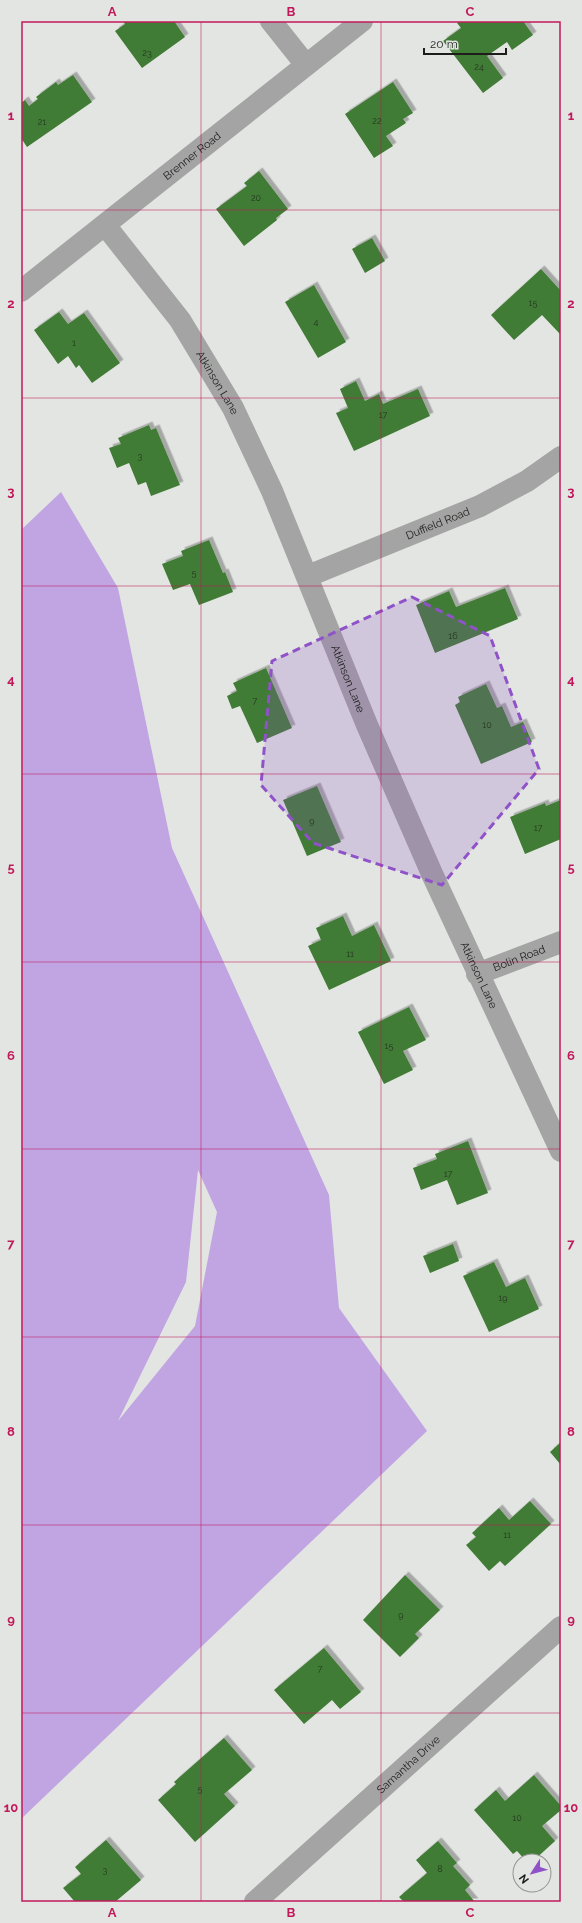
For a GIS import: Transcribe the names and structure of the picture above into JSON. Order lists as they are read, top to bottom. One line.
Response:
{"streets":{"street":["Brenner Road","Atkinson Lane","Duffield Road","Bolin Road","Samantha Drive"]},"crossings":[["Brenner Road","Atkinson Lane"],["Atkinson Lane","Duffield Road"],["Atkinson Lane","Bolin Road"]],"house_numbers":["23","24","22","21","20","15","4","1","17","3","5","16","7","10","9","17","11","15","17","19","11","9","7","5","10","8","3"],"scale_bar":"20 m","north":"bottom left","grid":{"columns":["A","B","C"],"rows":["1","2","3","4","5","6","7","8","9","10"]}}
